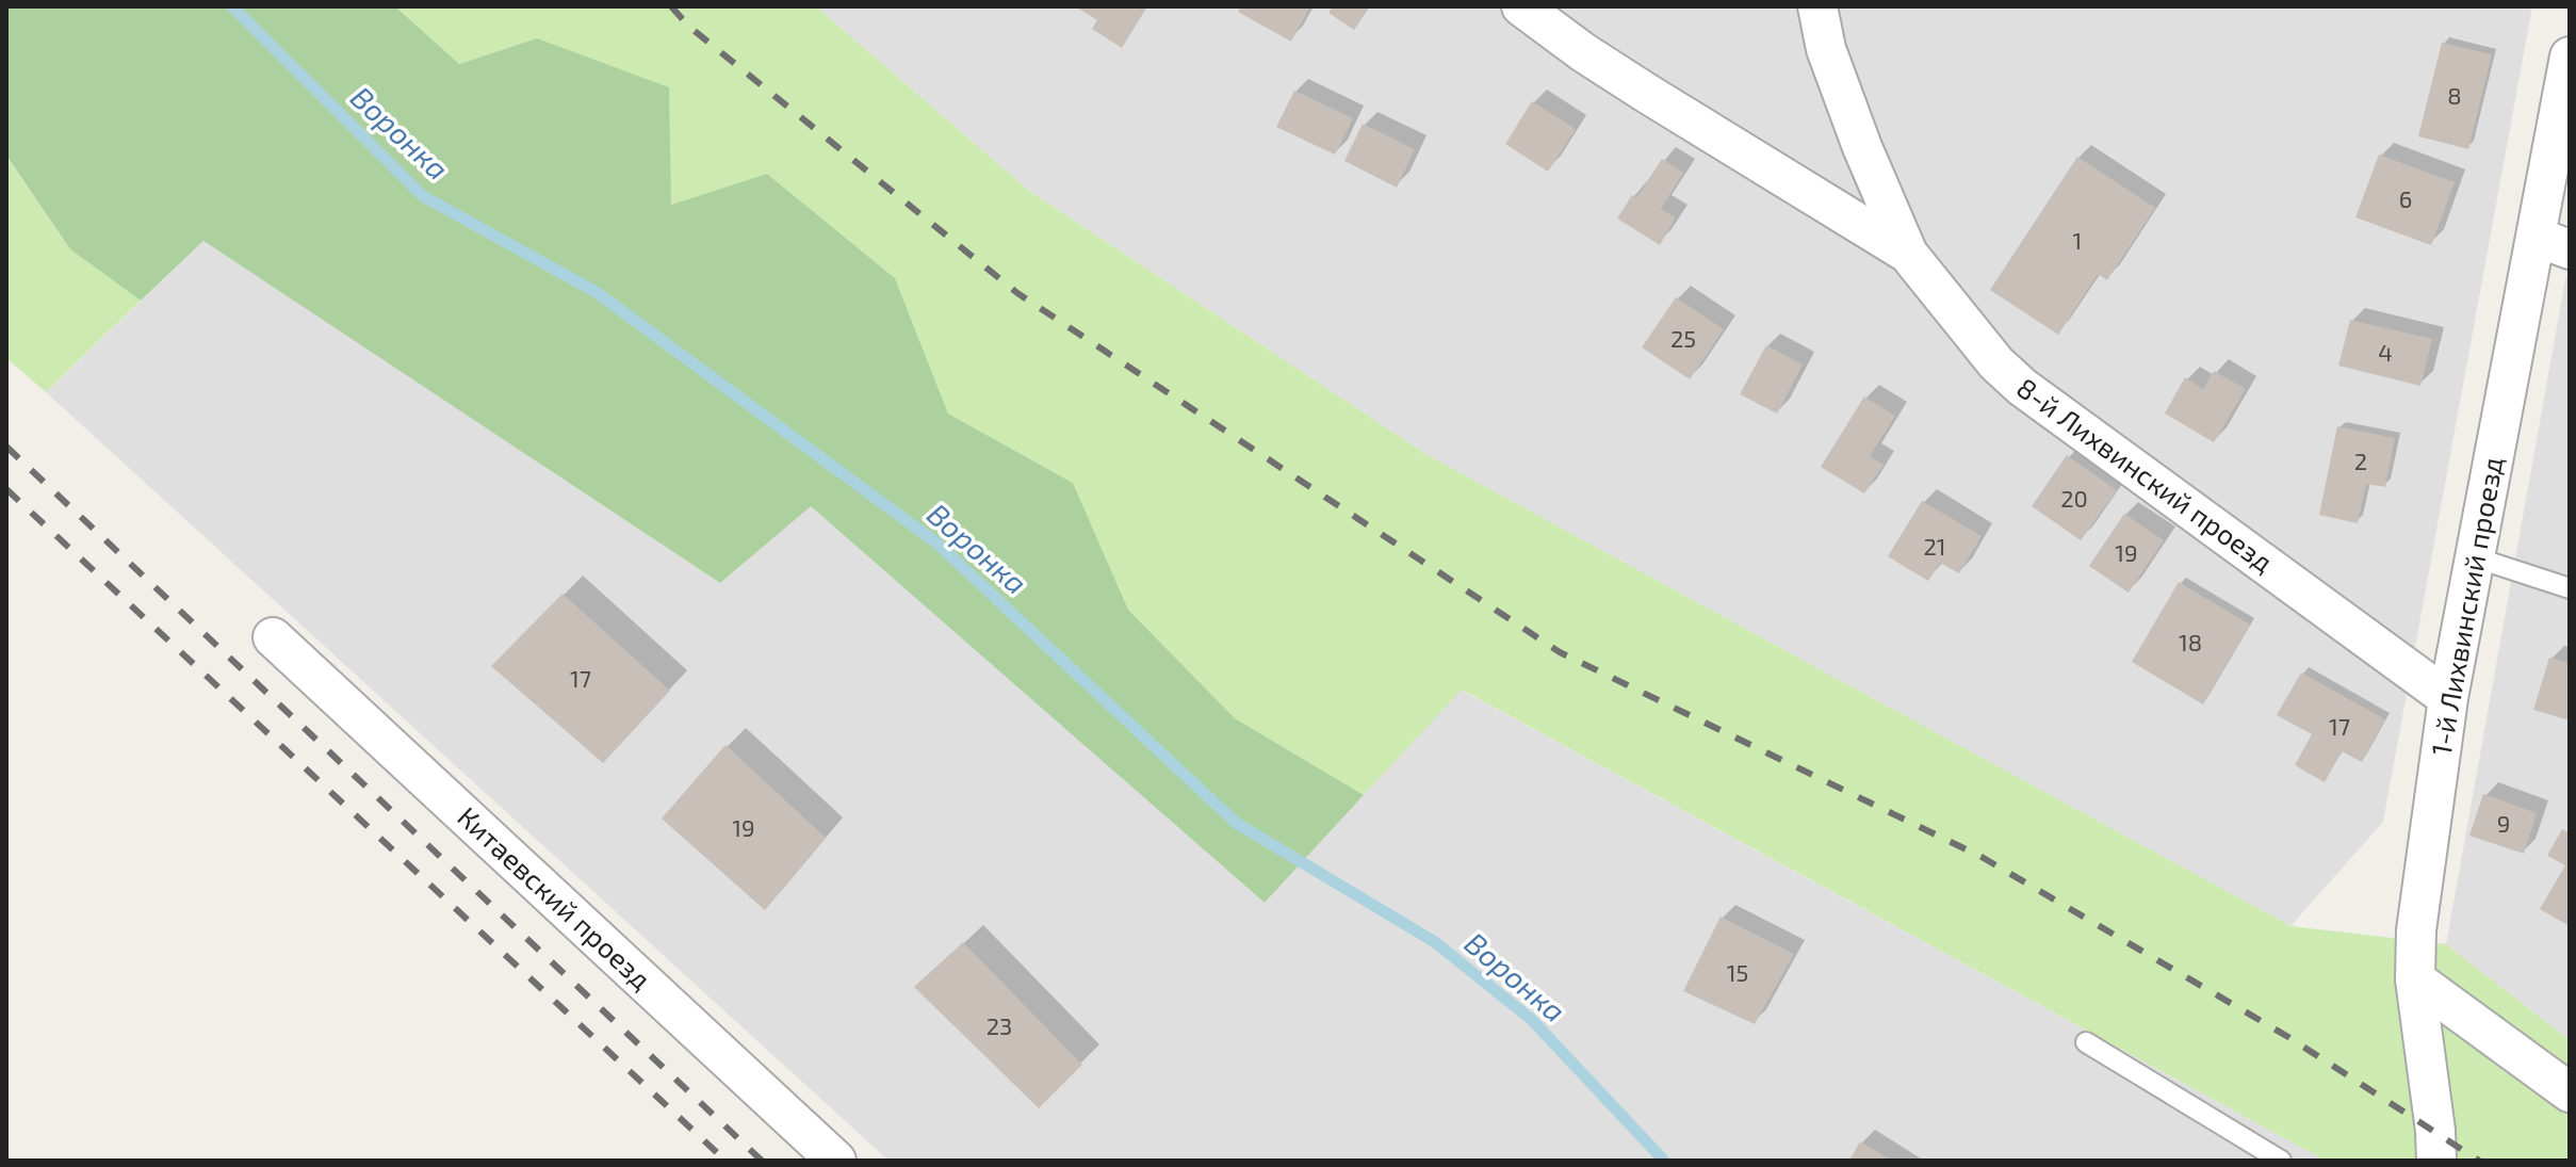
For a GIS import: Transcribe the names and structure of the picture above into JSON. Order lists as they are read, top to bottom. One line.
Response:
{"streets":{"street":["8-й Лихвинский проезд","1-й Лихвинский проезд","Китаевский проезд"]},"crossings":[["8-й Лихвинский проезд","1-й Лихвинский проезд"]],"water":["Воронка"],"house_numbers":["8","6","1","25","4","2","20","21","19","18","17","17","9","19","15","23"]}
